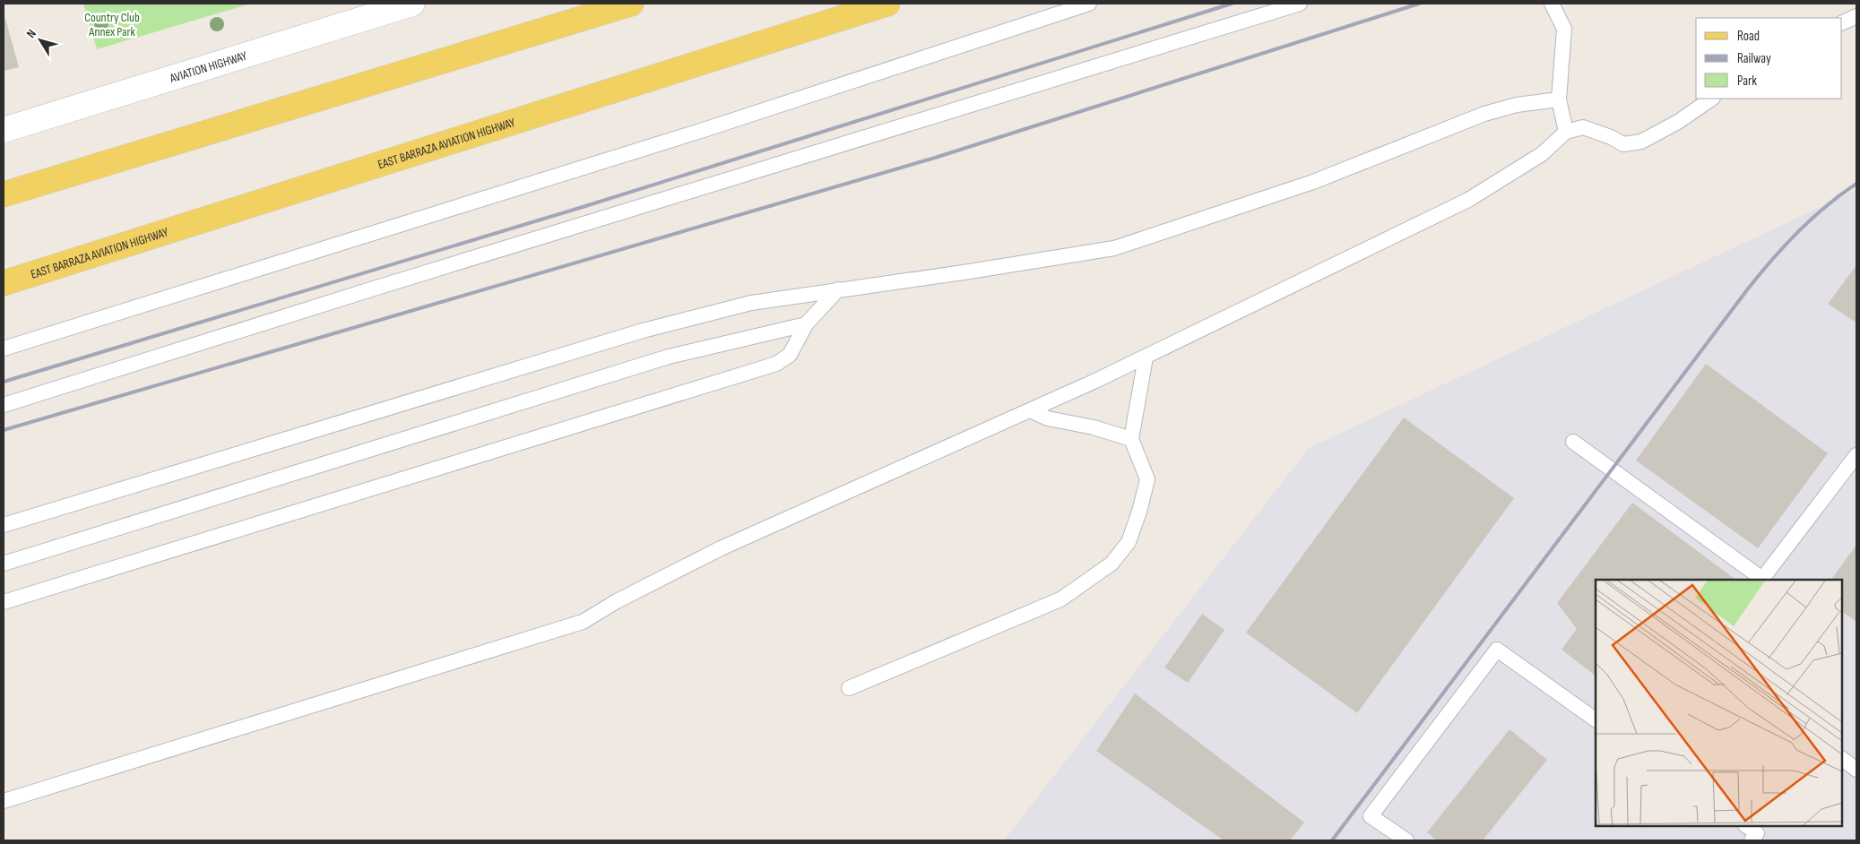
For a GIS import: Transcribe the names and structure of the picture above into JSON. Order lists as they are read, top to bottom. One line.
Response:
{"streets":{"main road":["EAST BARRAZA AVIATION HIGHWAY"],"street":["AVIATION HIGHWAY"]},"parks":["Country Club Annex Park"],"legend":["Road","Railway","Park"],"north":"top left"}
